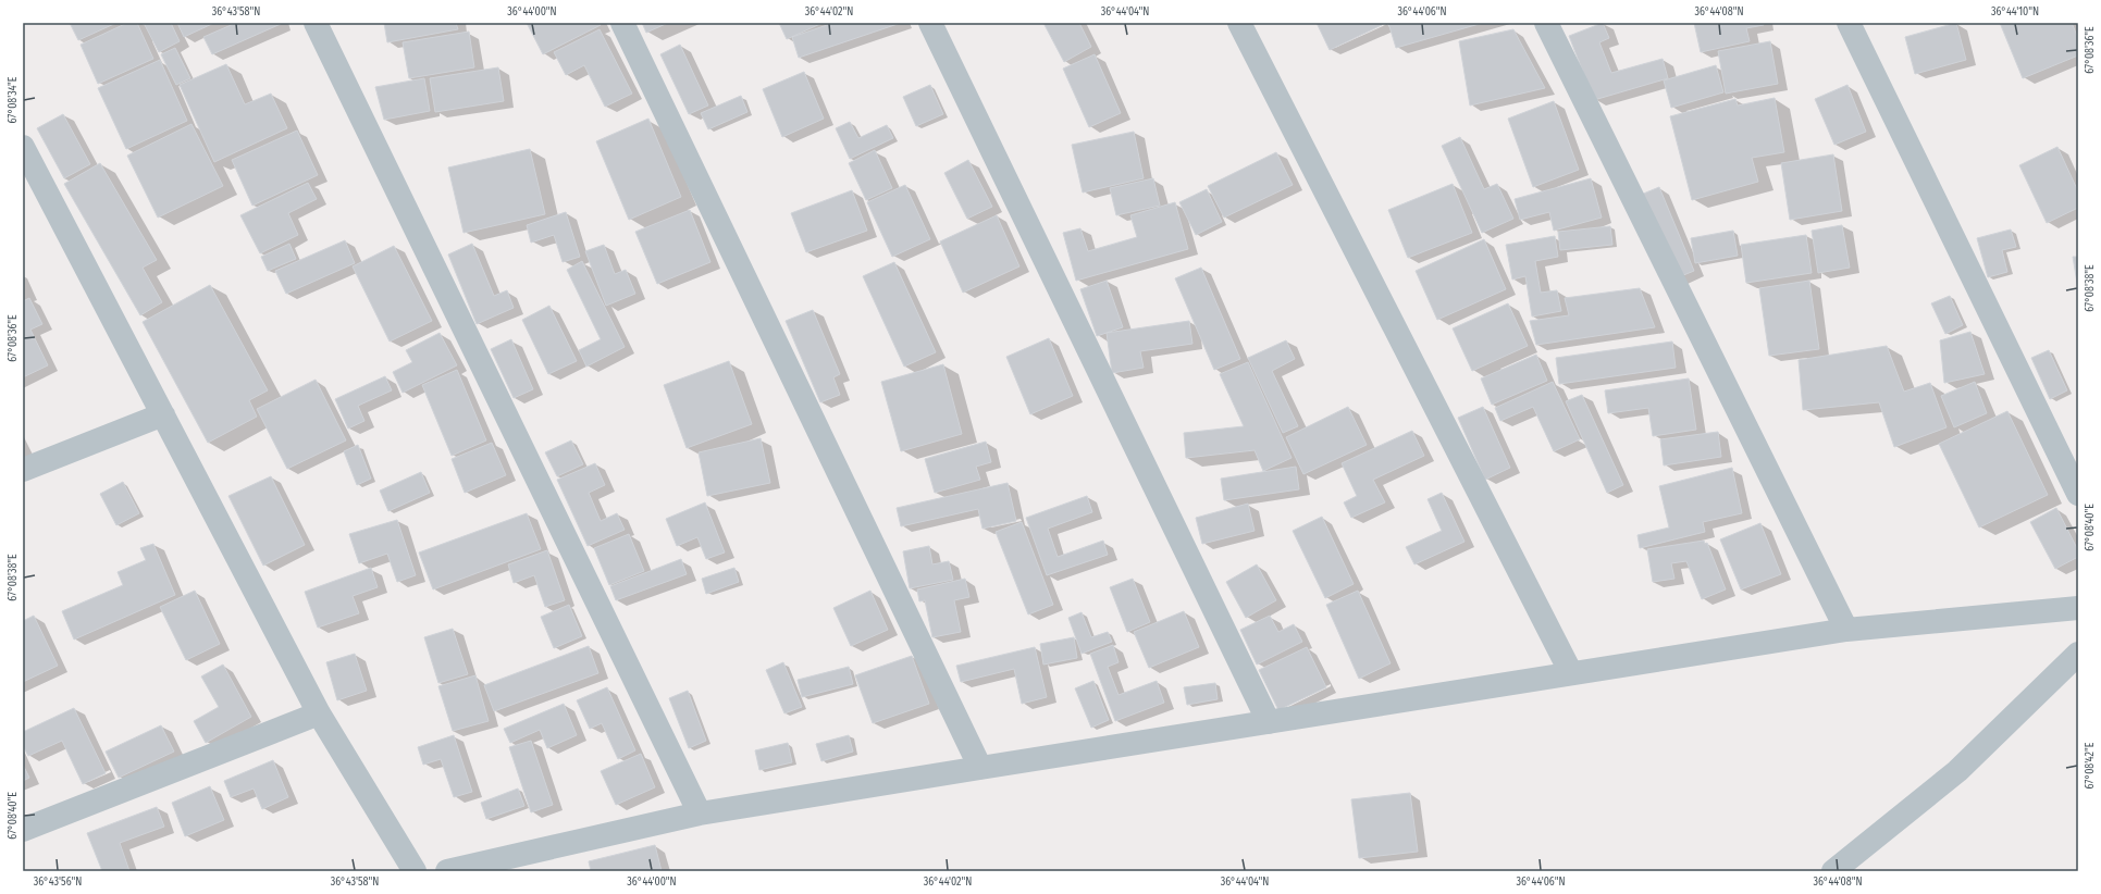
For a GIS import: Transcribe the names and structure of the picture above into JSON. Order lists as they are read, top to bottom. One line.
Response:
{"coordinates":["36°43'58\"N","36°44'00\"N","36°44'02\"N","36°44'04\"N","36°44'06\"N","36°44'08\"N","36°44'10\"N","67°08'36\"E","67°08'34\"E","67°08'38\"E","67°08'40\"E","67°08'42\"E","36°43'56\"N"]}
